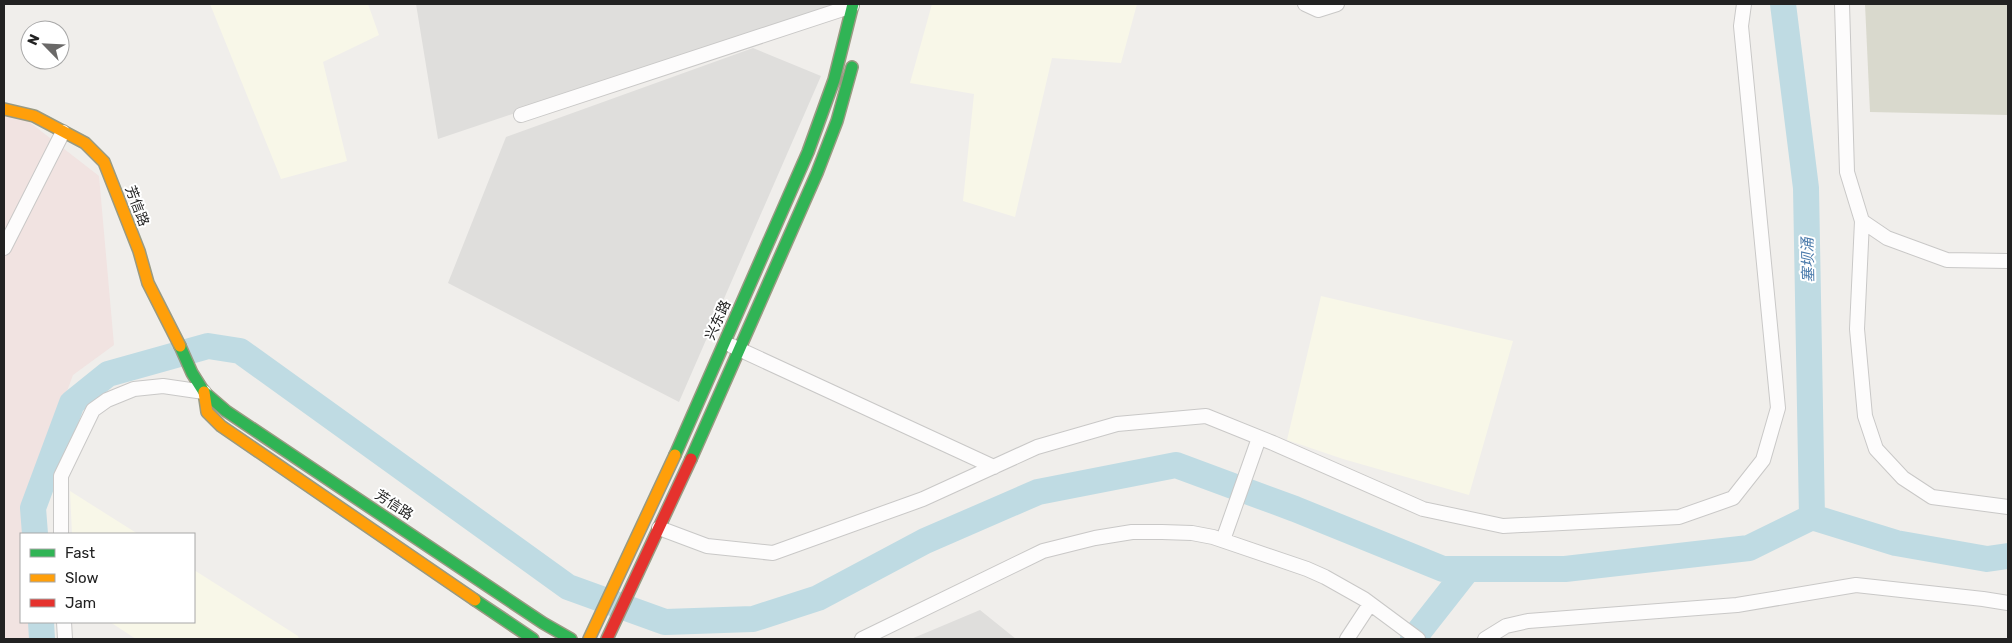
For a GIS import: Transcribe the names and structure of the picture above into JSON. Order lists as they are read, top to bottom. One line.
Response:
{"streets":{"street":["芳信路","兴东路"]},"water":["塞坝涌"],"legend":["Fast","Slow","Jam"],"north":"top left"}
